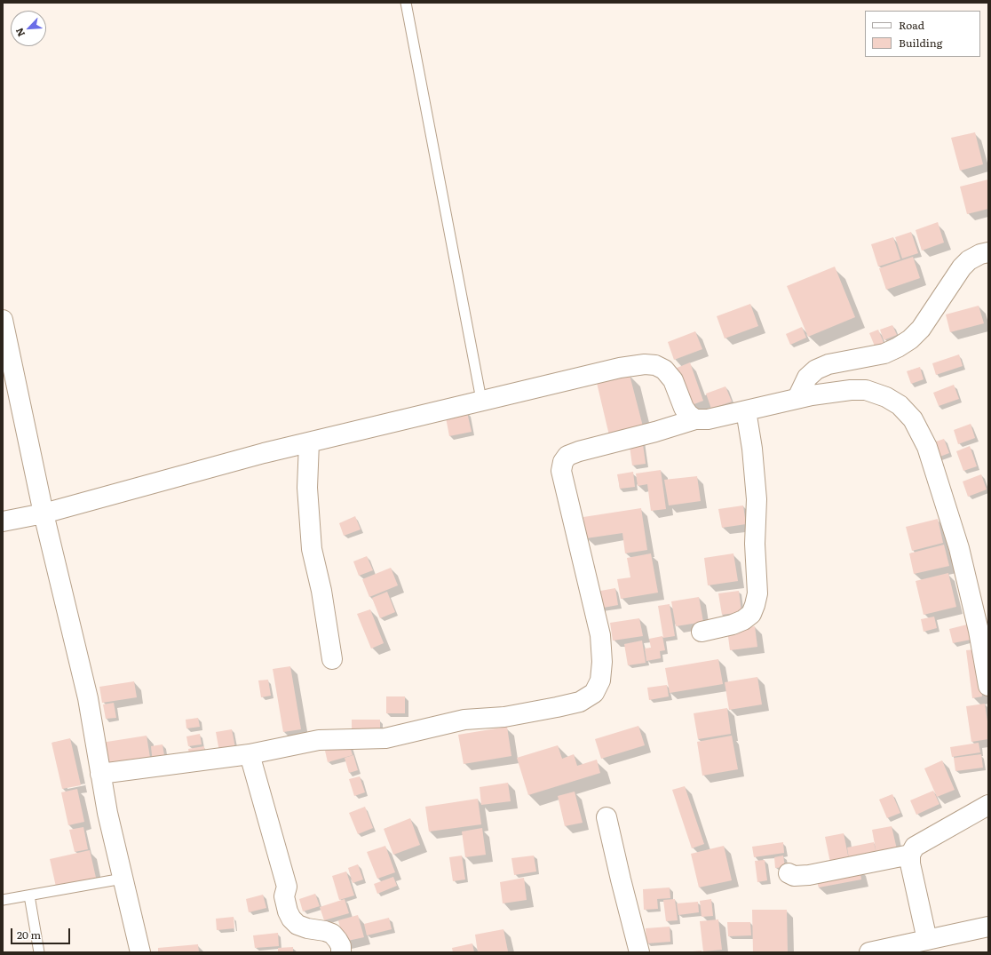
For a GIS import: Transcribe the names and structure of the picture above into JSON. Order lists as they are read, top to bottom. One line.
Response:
{"legend":["Road","Building"],"scale_bar":"20 m","north":"bottom left"}
